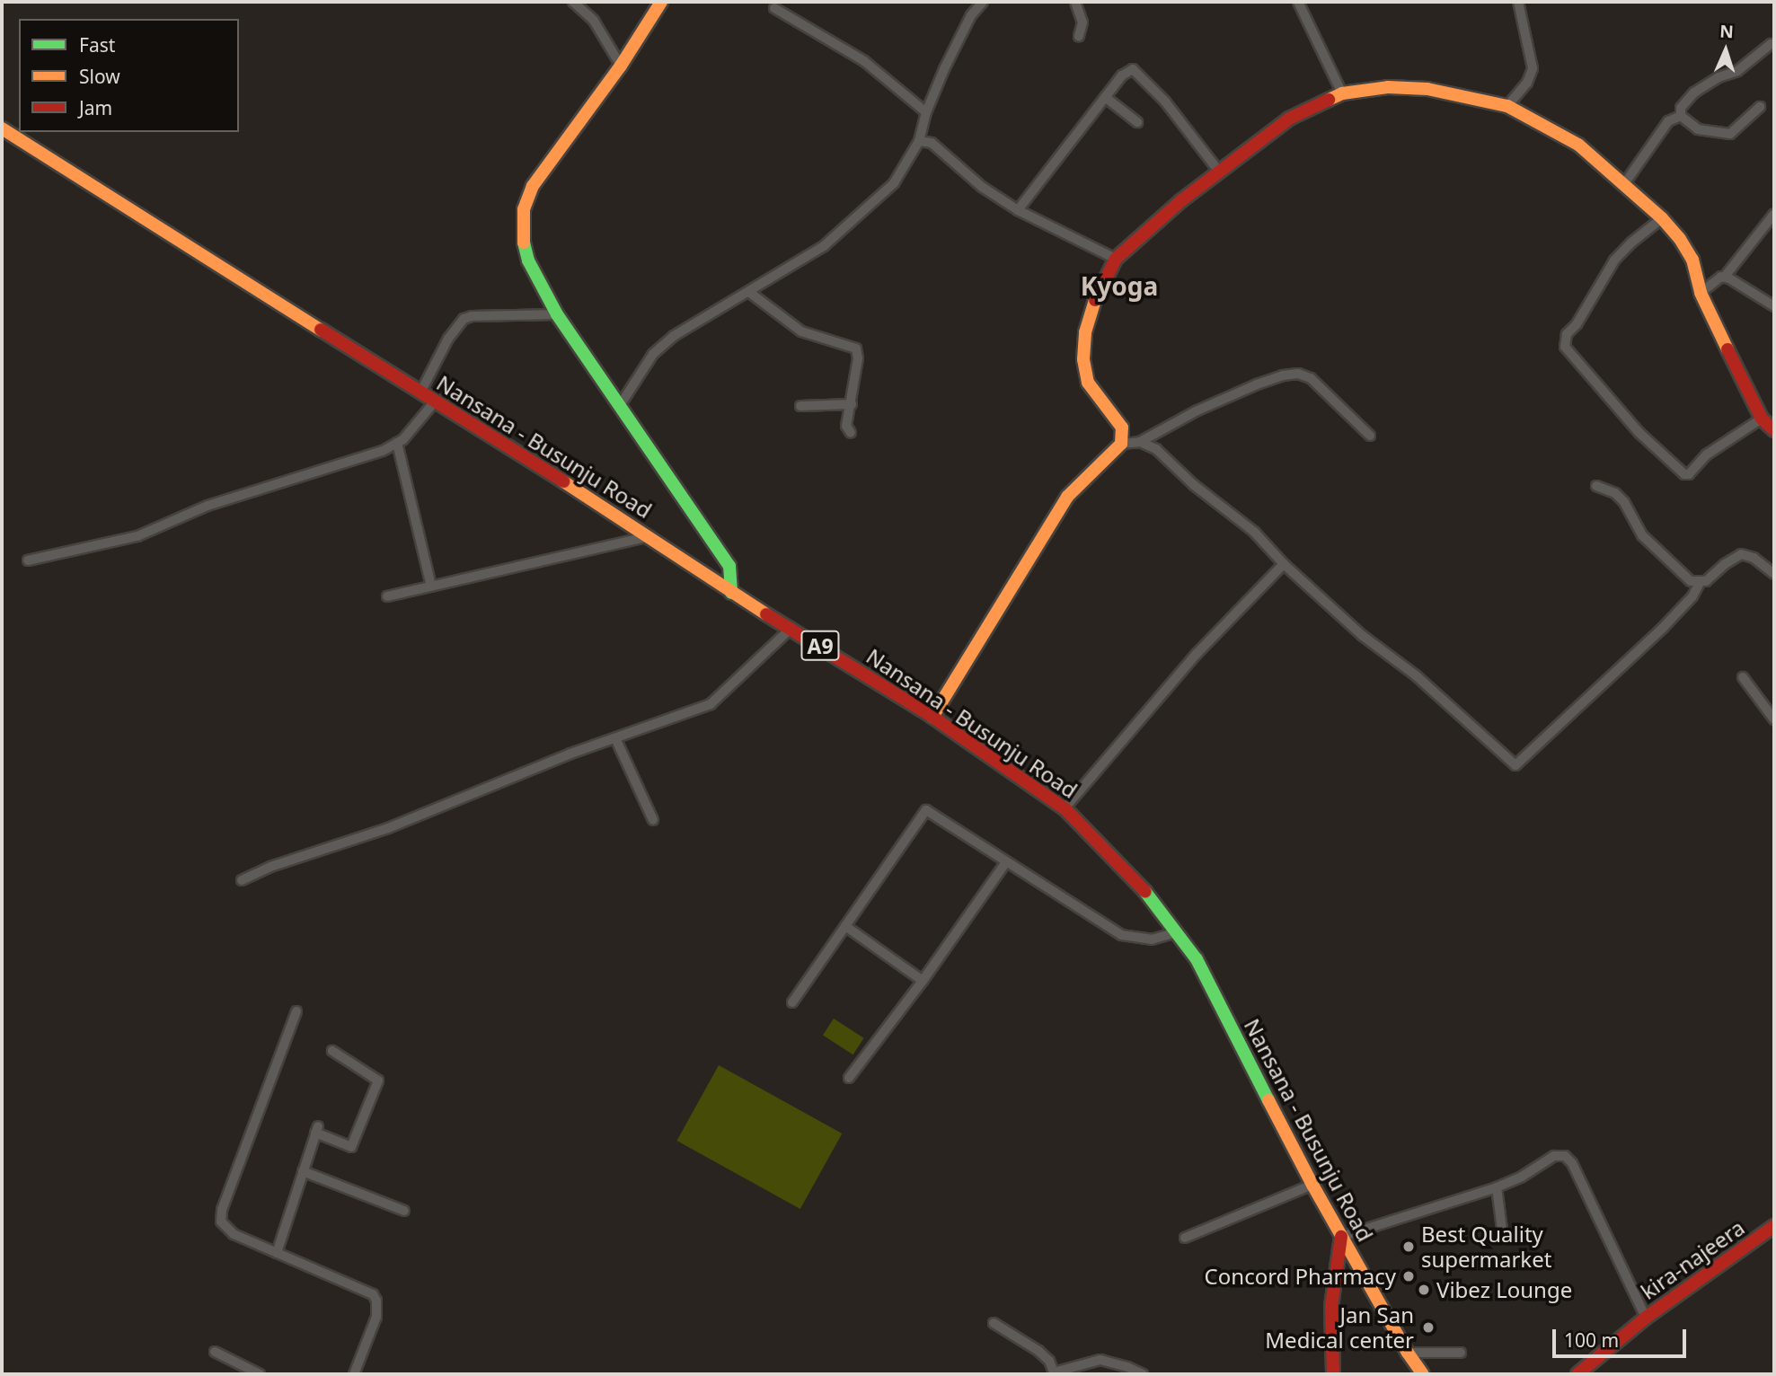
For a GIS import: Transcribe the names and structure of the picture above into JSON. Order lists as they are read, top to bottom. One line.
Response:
{"streets":{"street":["Nansana - Busunju Road","A9","kira-najeera"]},"districts":["Kyoga"],"places":["Best Quality supermarket","Concord Pharmacy","Vibez Lounge","Jan San Medical center"],"legend":["Fast","Slow","Jam"],"scale_bar":"100 m","north":"top"}
